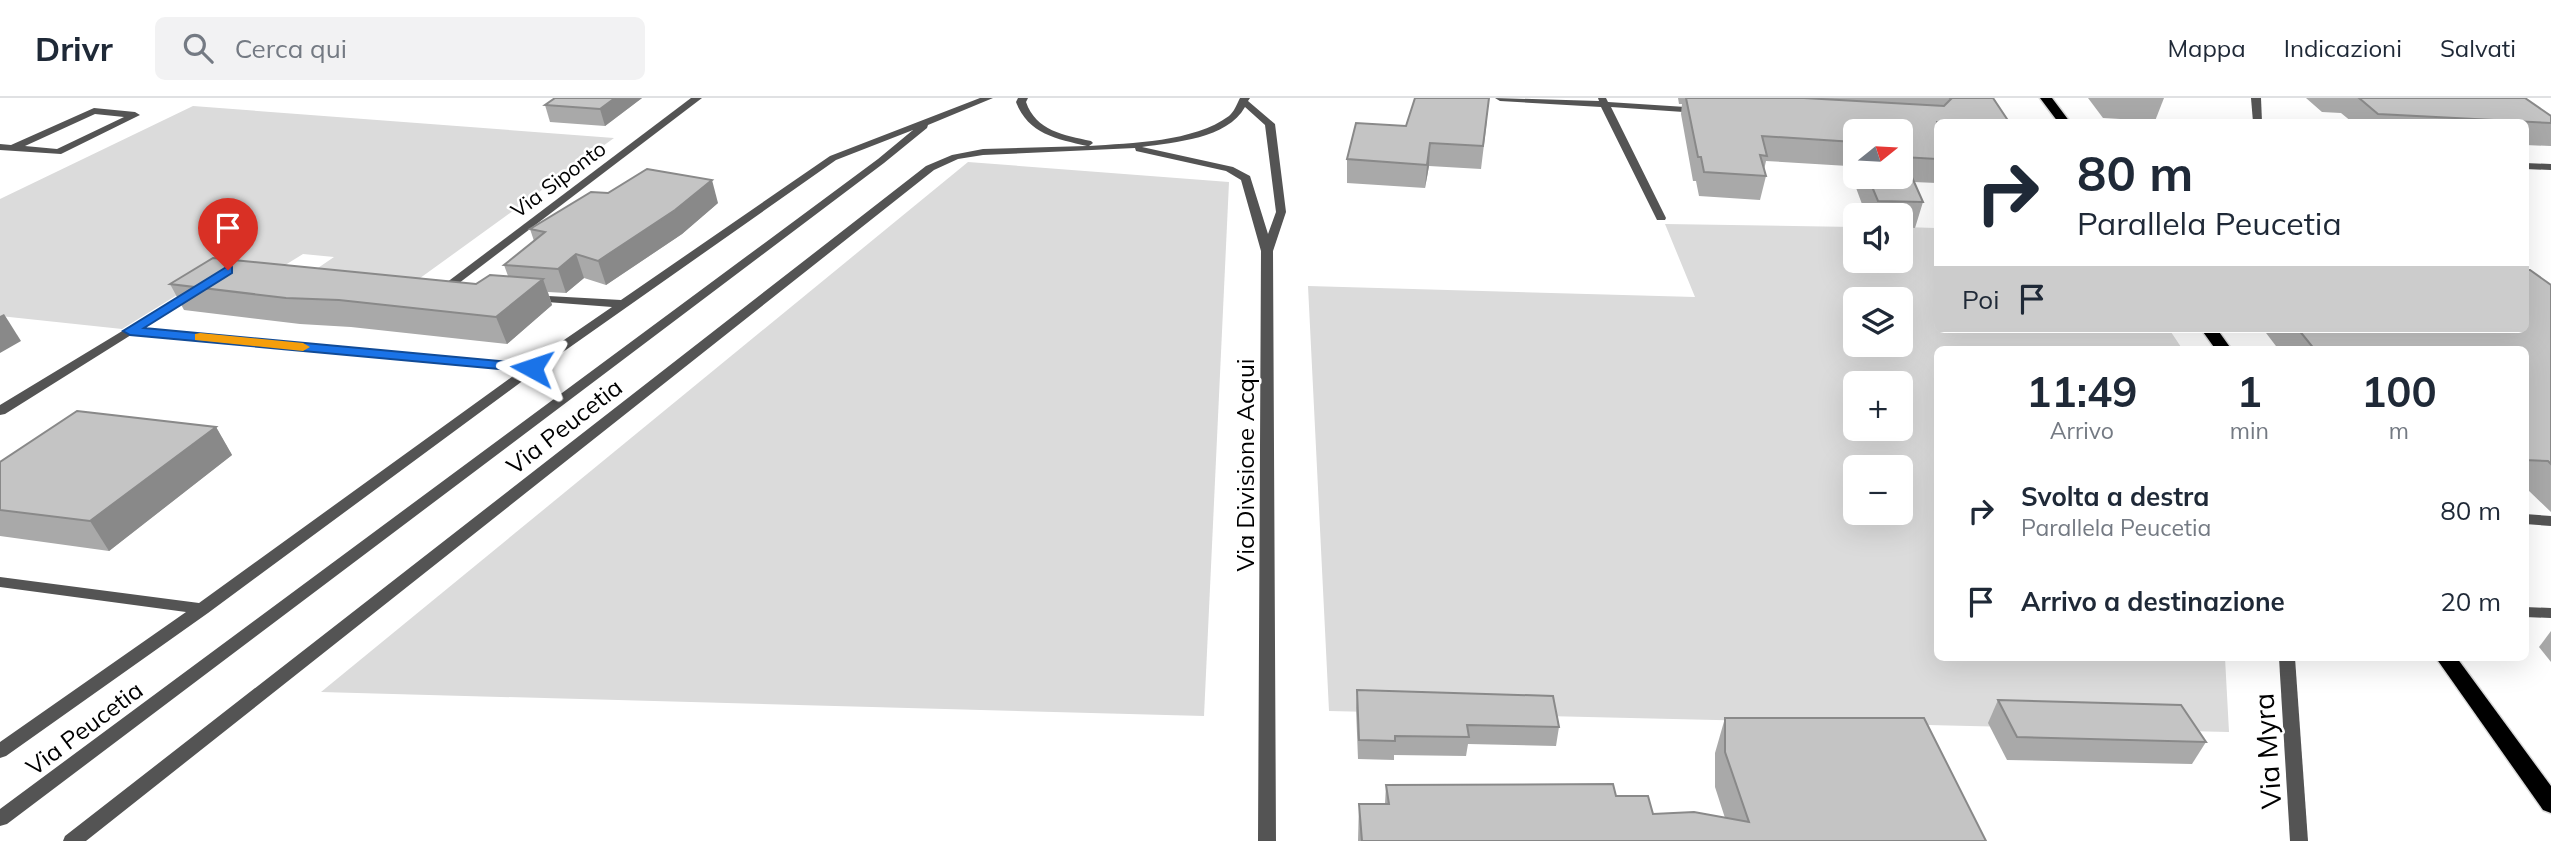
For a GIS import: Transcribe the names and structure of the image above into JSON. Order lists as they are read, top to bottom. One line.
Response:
{"streets":{"street":["Via Siponto","Via Peucetia","Via Divisione Acqui","Via Myra"]},"crossings":[["Via Peucetia","Via Divisione Acqui"]],"north":"right","page":{"header":"Drivr","search":"Cerca qui","nav":["Mappa","Indicazioni","Salvati"],"map_buttons":["+","−"],"turn":["80 m","Parallela Peucetia"],"then":"Poi","eta":["11:49","Arrivo","1","min","100","m"],"list":[{"name":"Svolta a destra","note":"Parallela Peucetia","value":"80 m"},{"name":"Arrivo a destinazione","value":"20 m"}]}}
